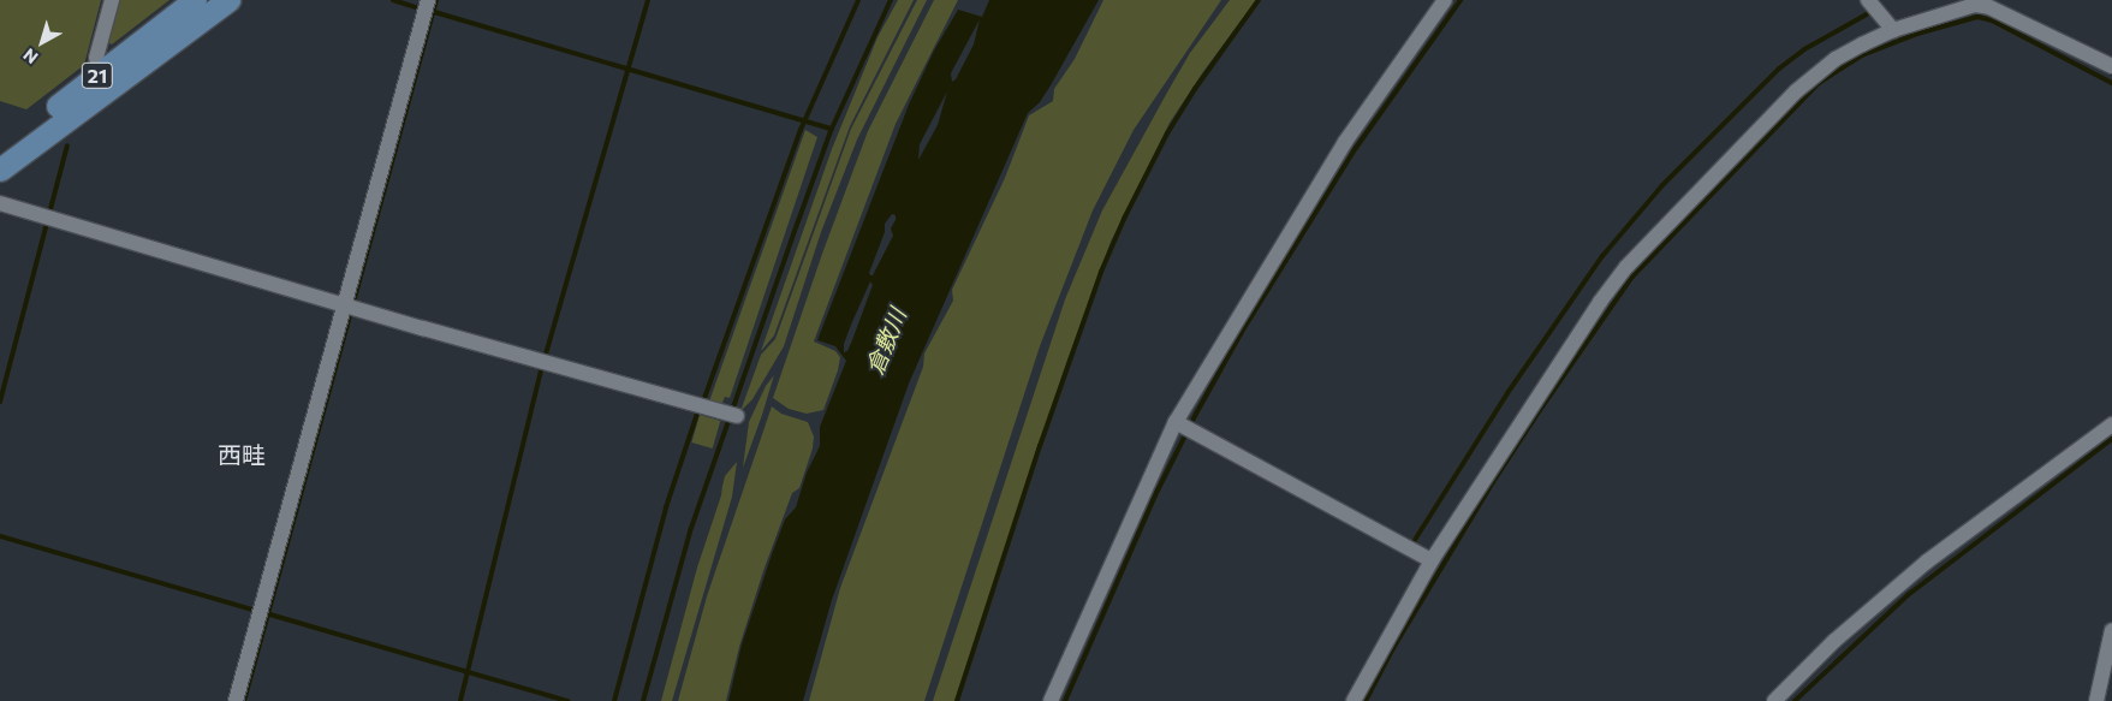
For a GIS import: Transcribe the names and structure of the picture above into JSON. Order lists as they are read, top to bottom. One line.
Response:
{"streets":{"main road":["21"]},"districts":["西畦"],"water":["倉敷川"],"north":"bottom left"}
